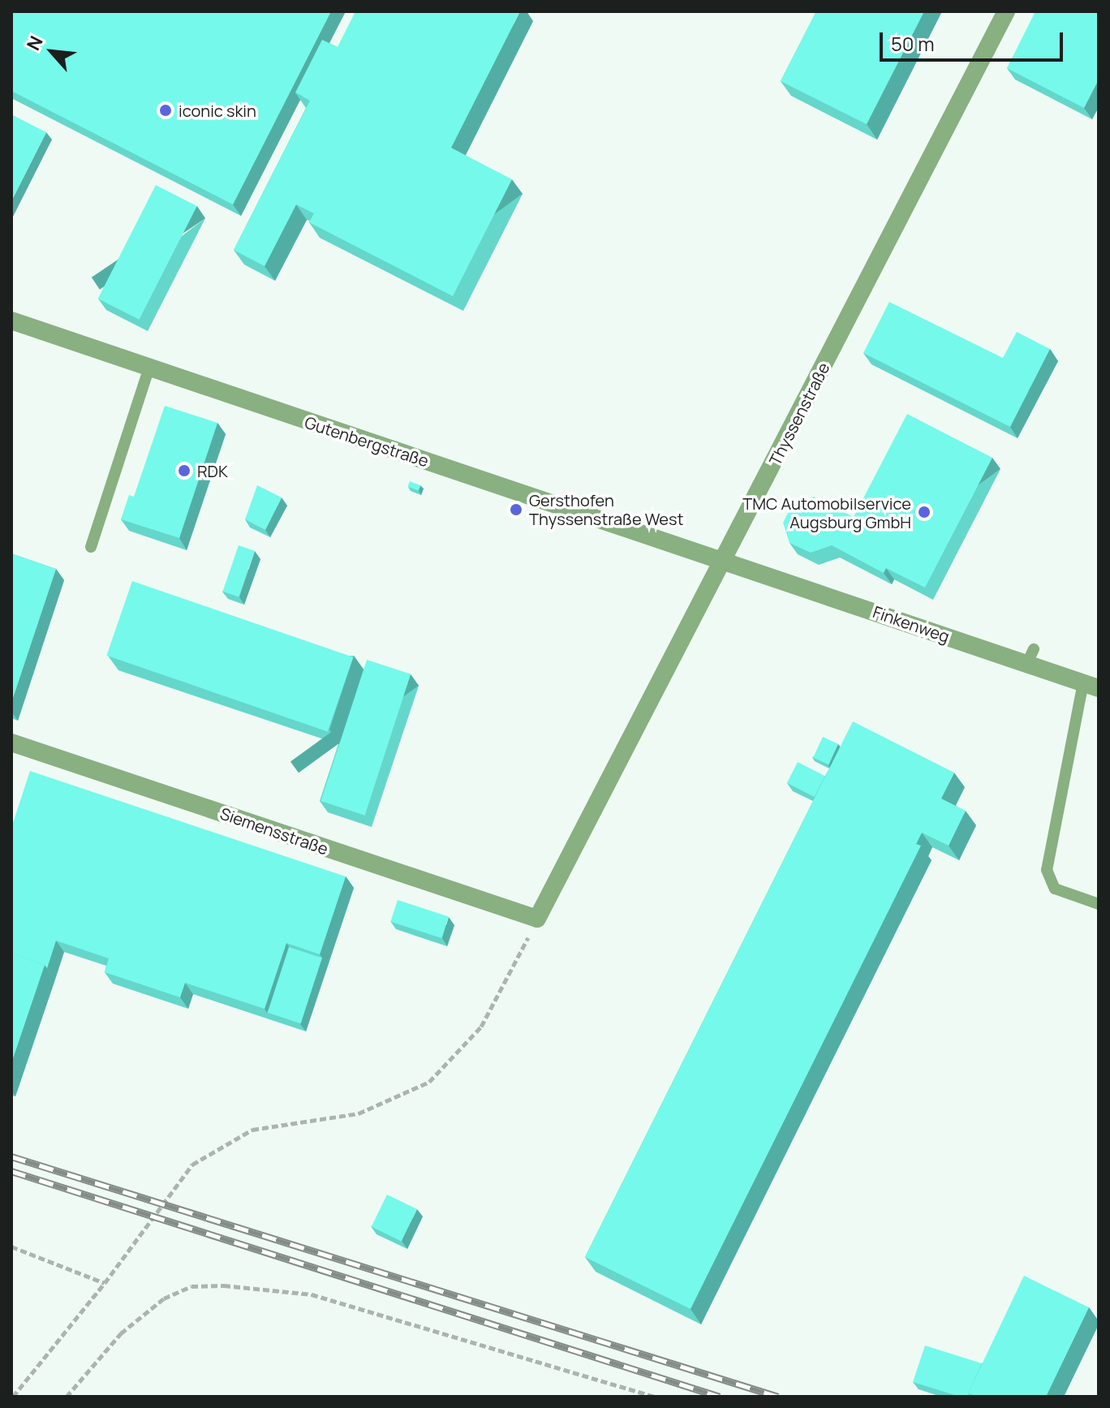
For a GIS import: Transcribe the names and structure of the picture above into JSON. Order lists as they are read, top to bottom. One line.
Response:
{"streets":{"street":["Thyssenstraße","Gutenbergstraße","Finkenweg","Siemensstraße"]},"crossings":[["Thyssenstraße","Gutenbergstraße"],["Thyssenstraße","Finkenweg"],["Thyssenstraße","Siemensstraße"],["Gutenbergstraße","Finkenweg"]],"places":["iconic skin","RDK","Gersthofen Thyssenstraße West","TMC Automobilservice Augsburg GmbH"],"scale_bar":"50 m","north":"top left"}
